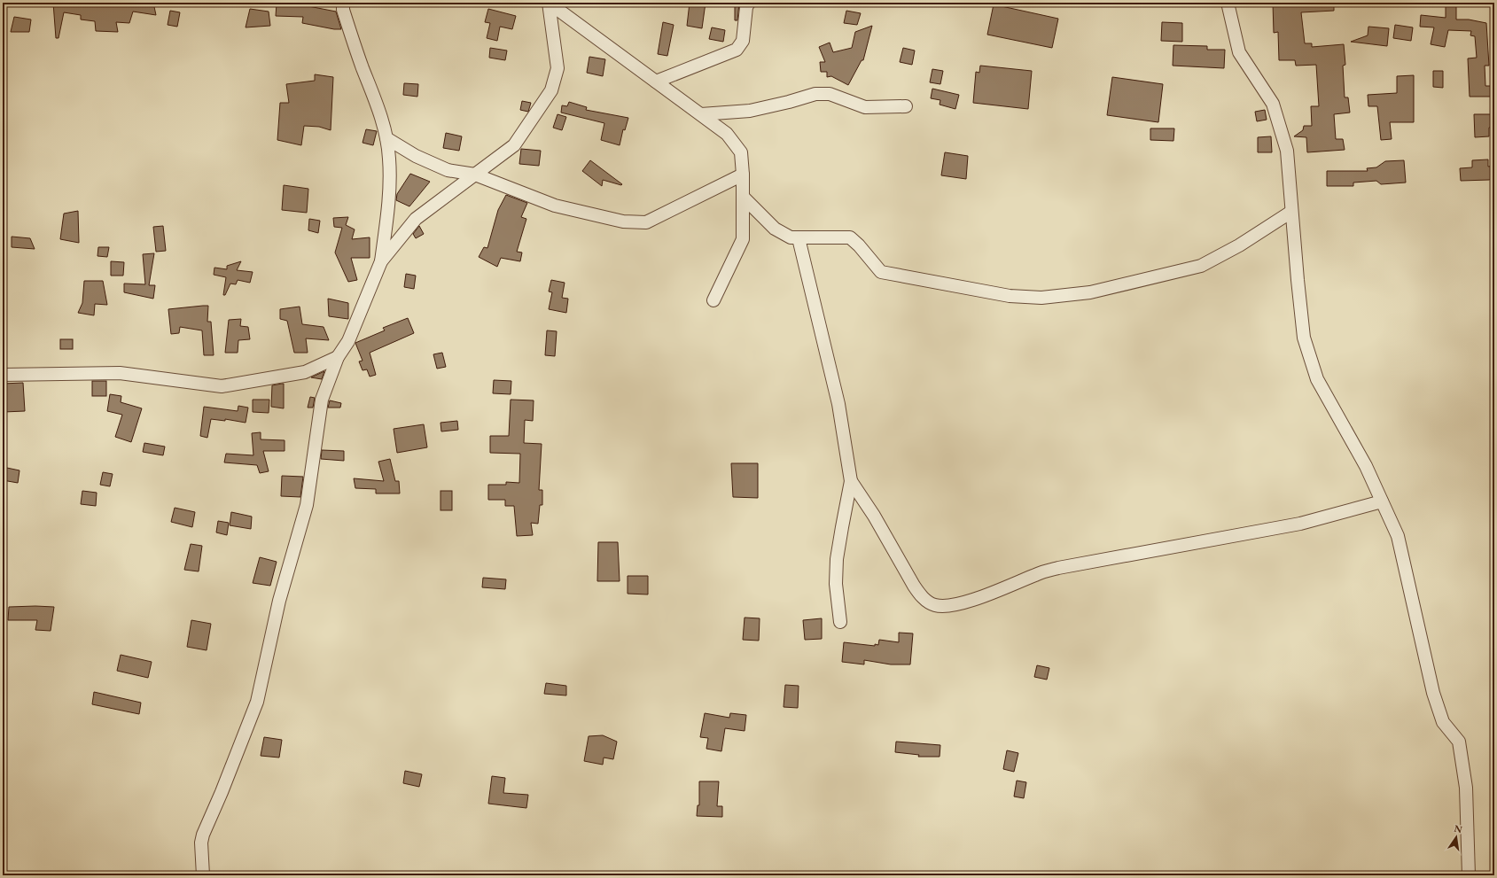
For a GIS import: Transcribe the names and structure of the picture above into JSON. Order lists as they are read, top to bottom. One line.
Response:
{"north":"top"}
